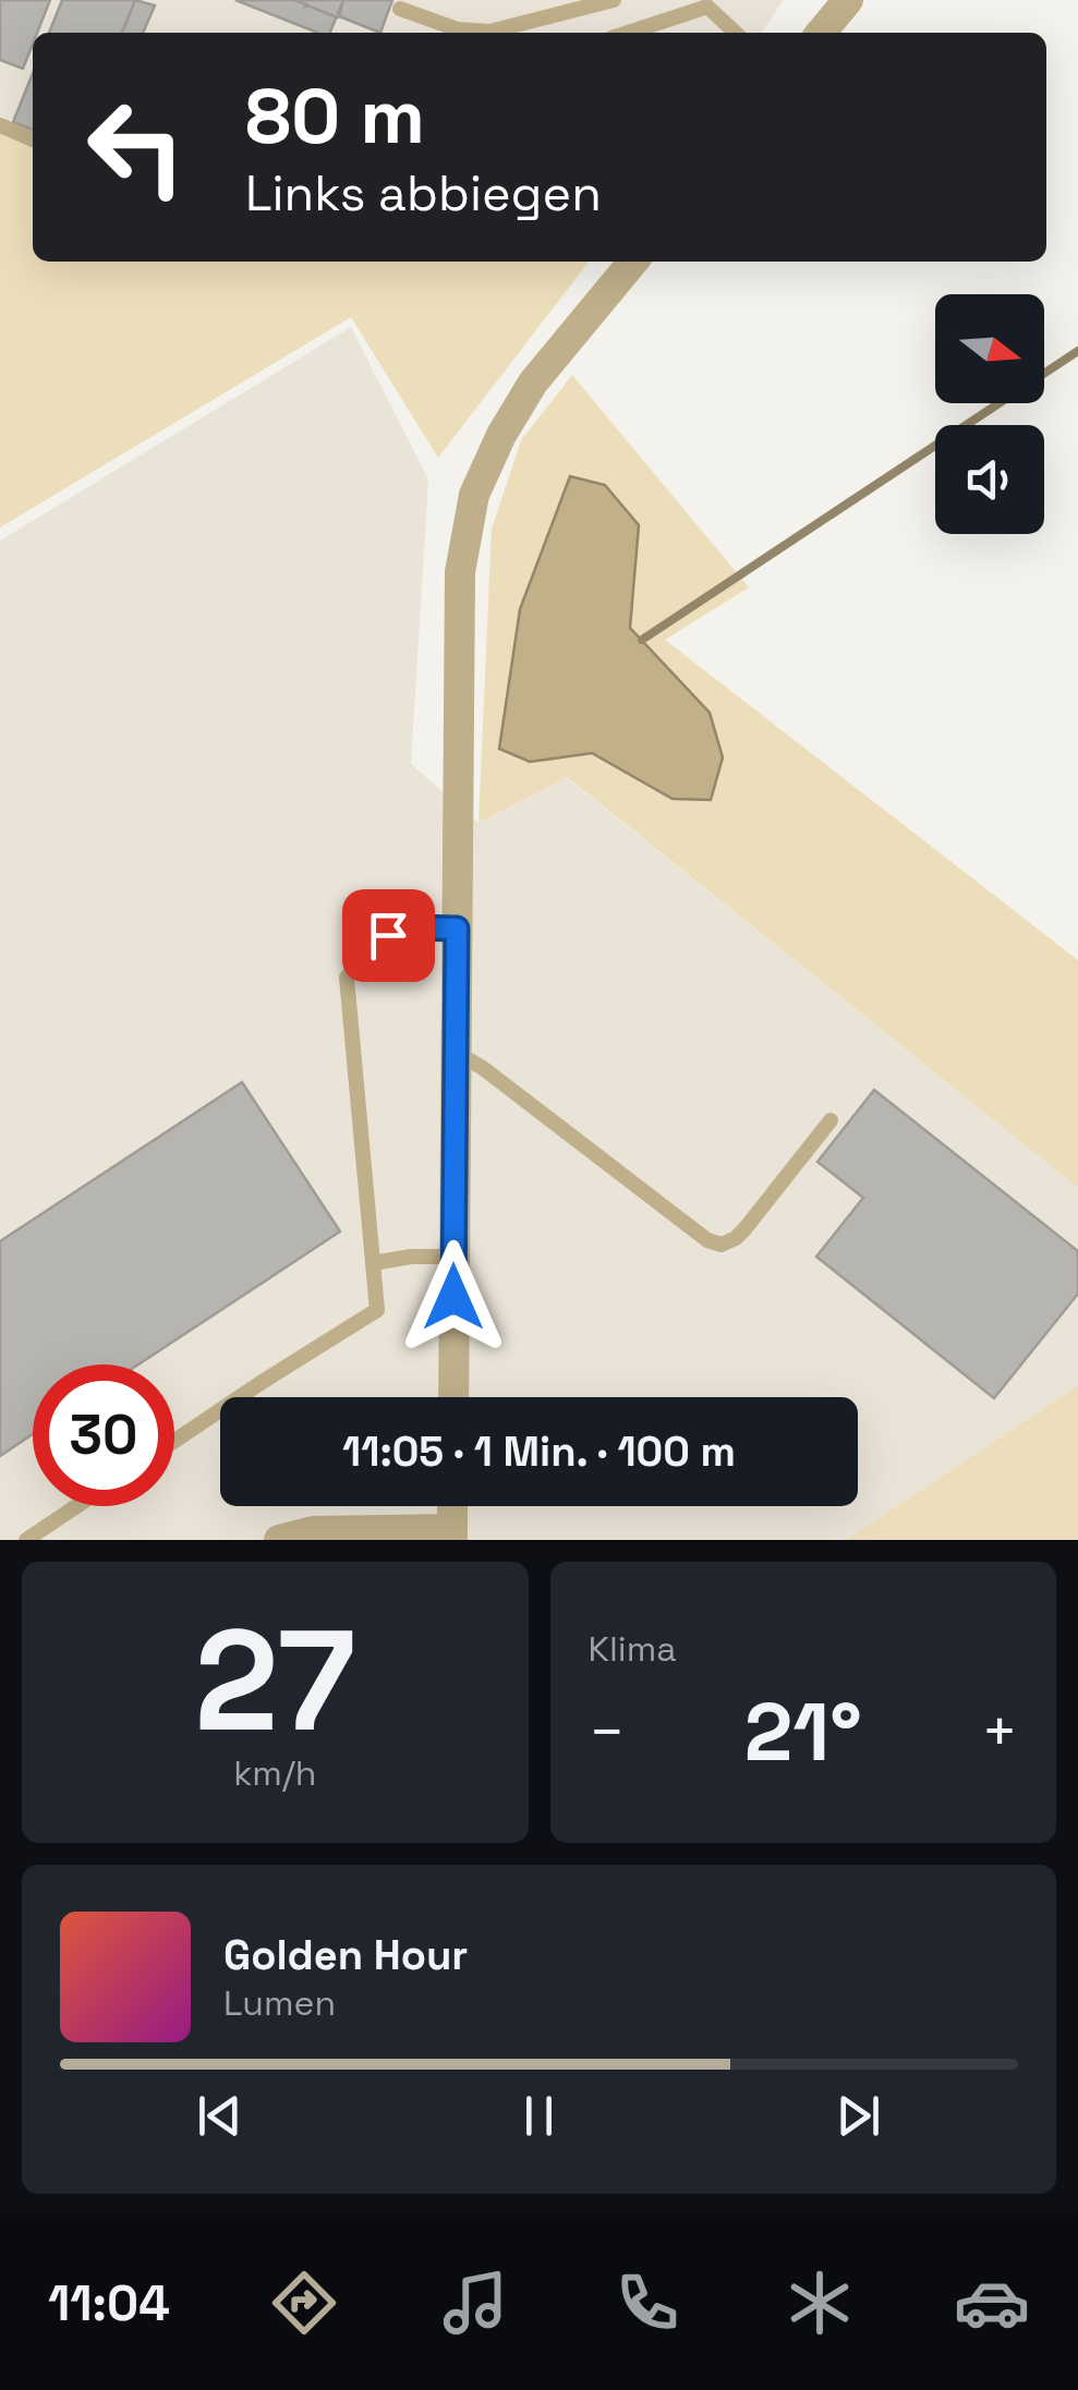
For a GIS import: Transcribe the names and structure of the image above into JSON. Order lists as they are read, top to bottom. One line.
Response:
{"north":"right","page":{"turn":["80 m","Links abbiegen"],"limit":"30","trip":"11:05 · 1 Min. · 100 m","tile":[["27","km/h"],"Klima"],"heat":["−","21°","+"],"song":["Golden Hour","Lumen"],"tabs":"11:04"}}
